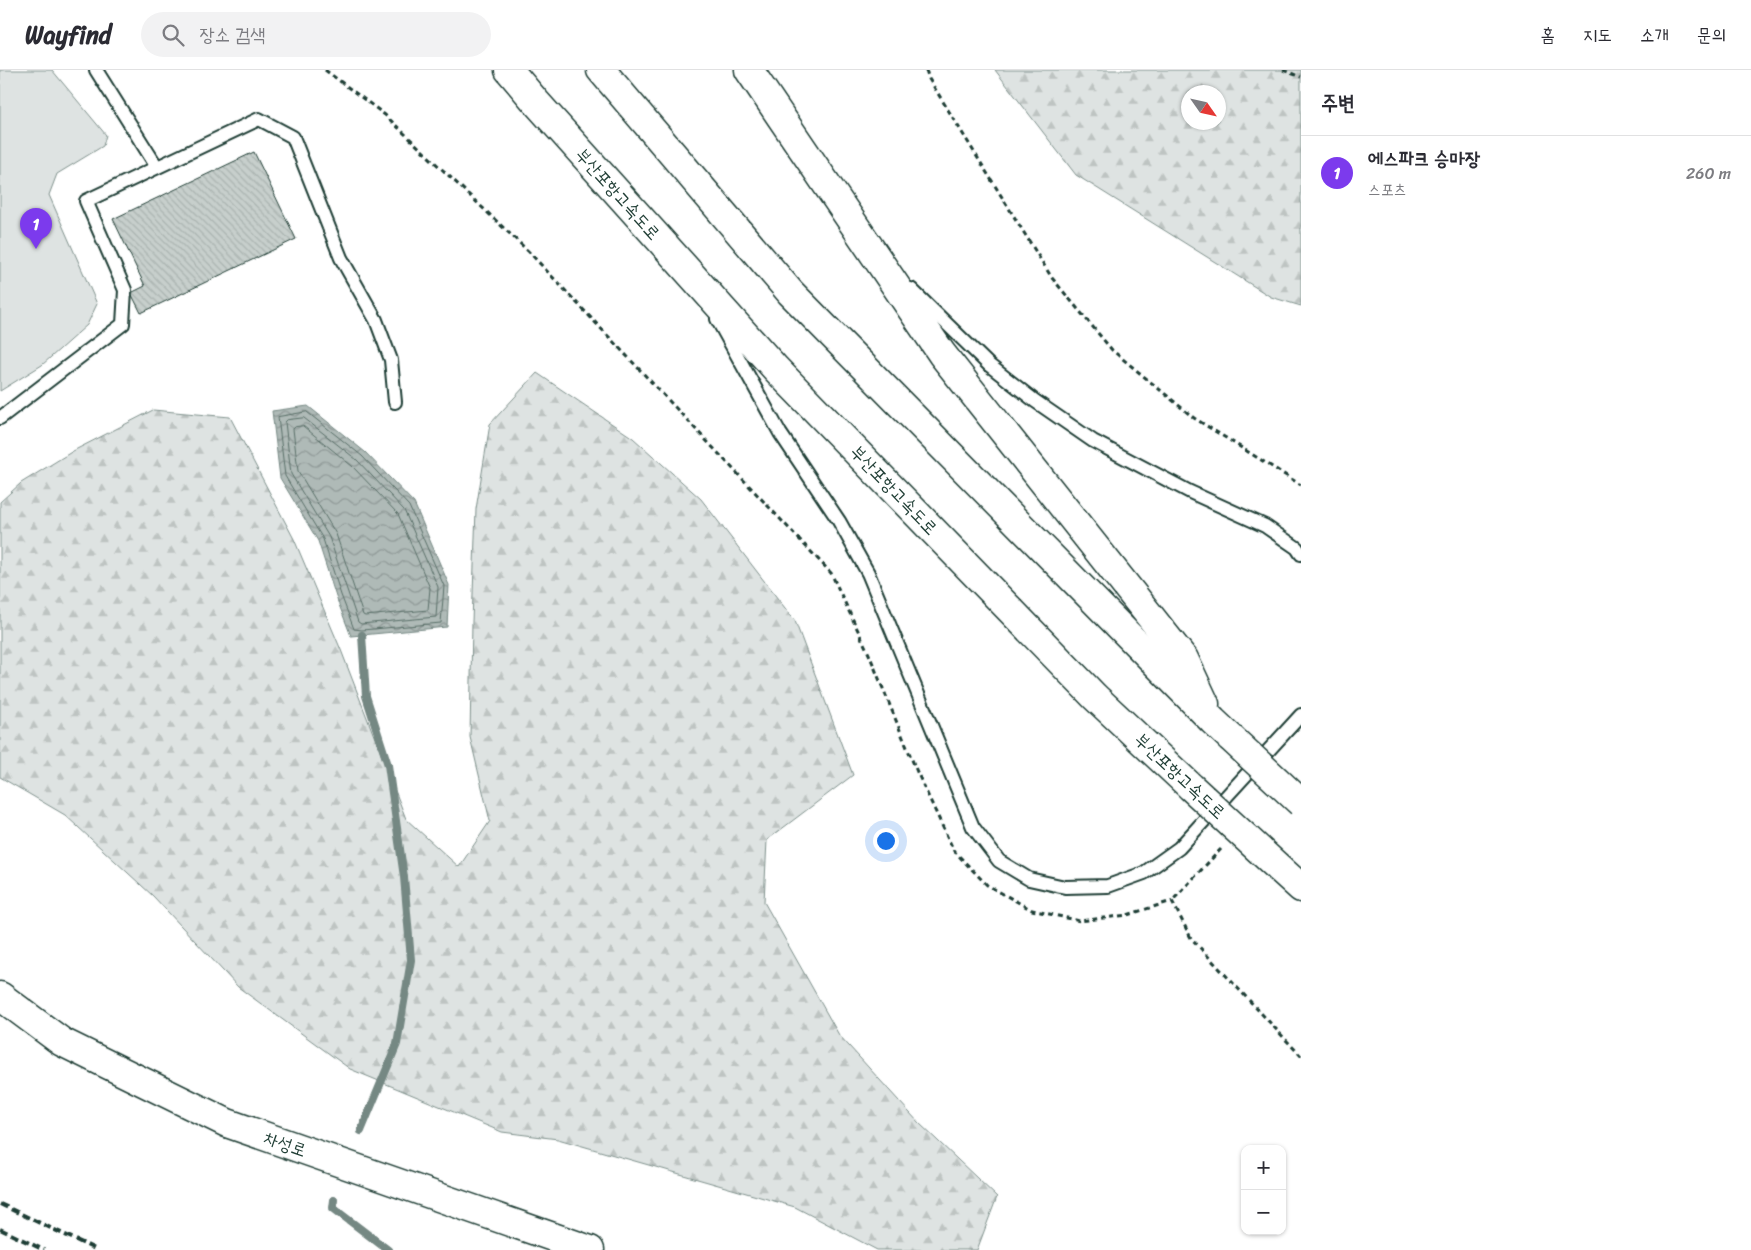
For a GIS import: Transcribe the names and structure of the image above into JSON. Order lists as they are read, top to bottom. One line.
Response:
{"streets":{"main road":["부산포항고속도로","차성로"]},"north":"bottom right","page":{"header":"Wayfind","search":"장소 검색","nav":["홈","지도","소개","문의"],"heading":"주변","list":[{"mark":"1","name":"에스파크 승마장","note":"스포츠","value":"260 m"}],"pins":"1","map_buttons":["+","−"]}}
